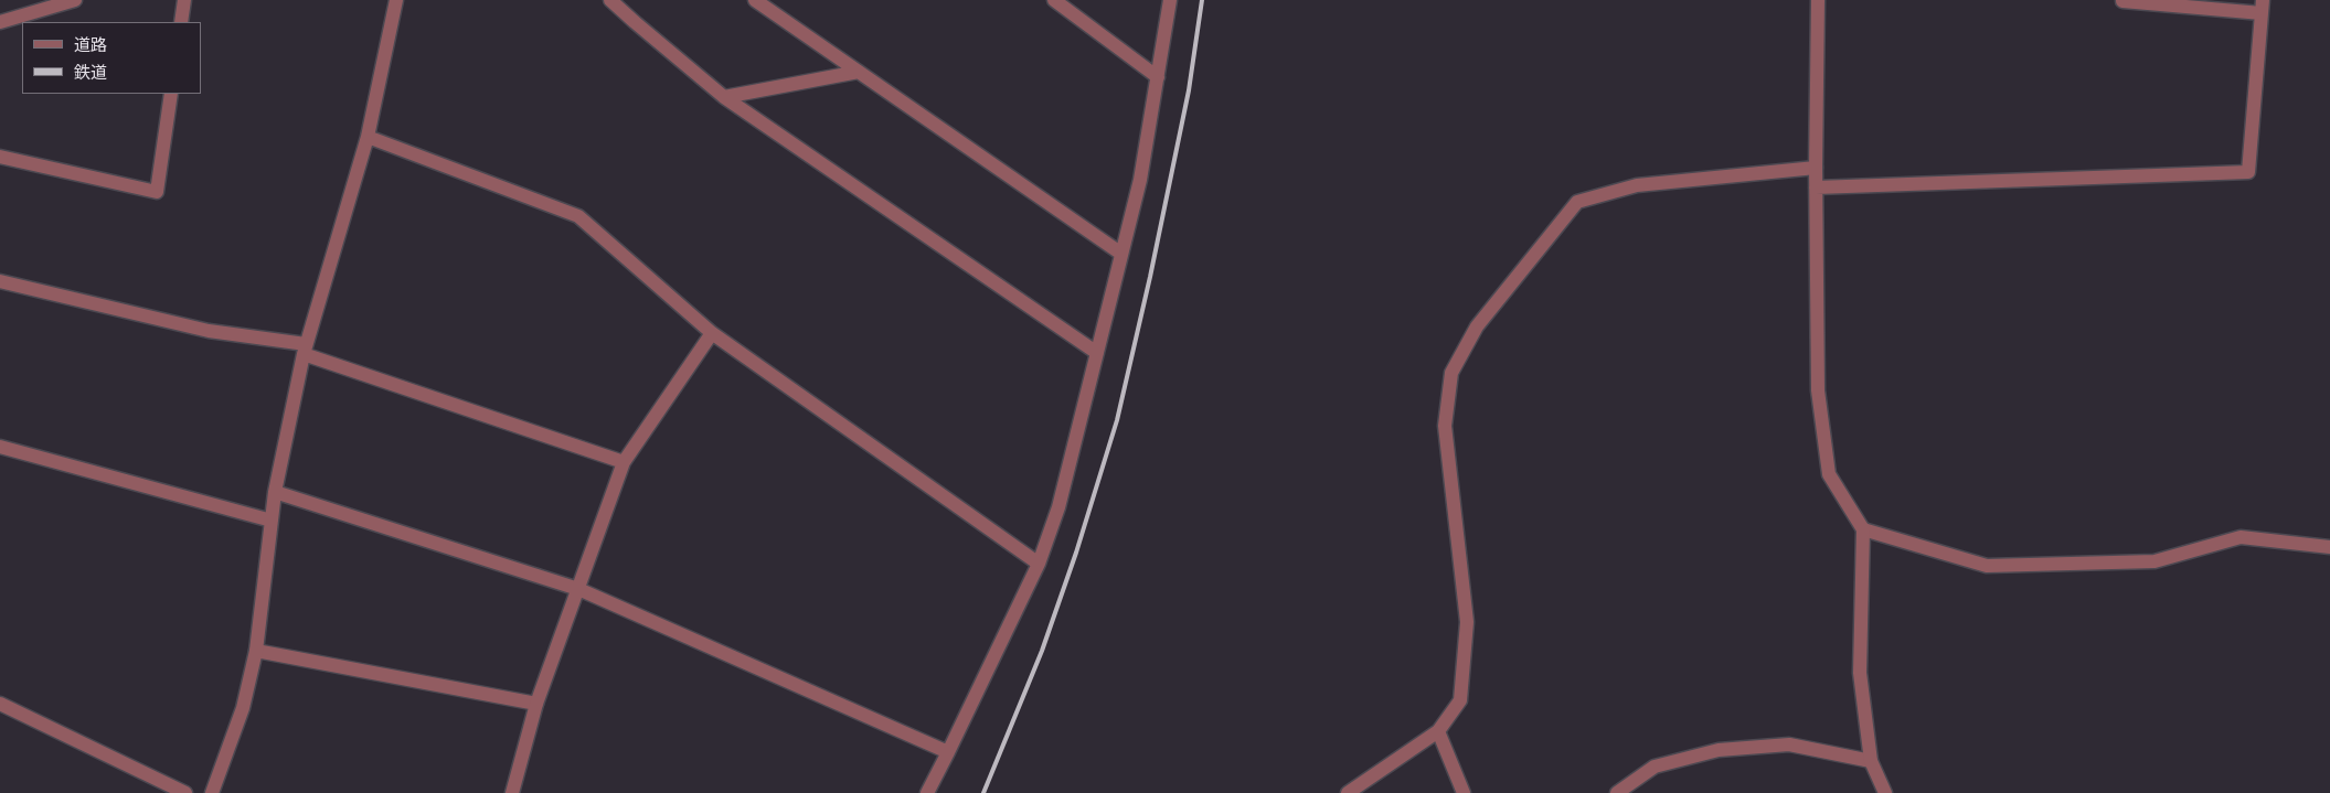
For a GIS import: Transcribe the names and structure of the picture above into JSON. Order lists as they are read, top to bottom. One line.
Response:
{"legend":["道路","鉄道"]}
